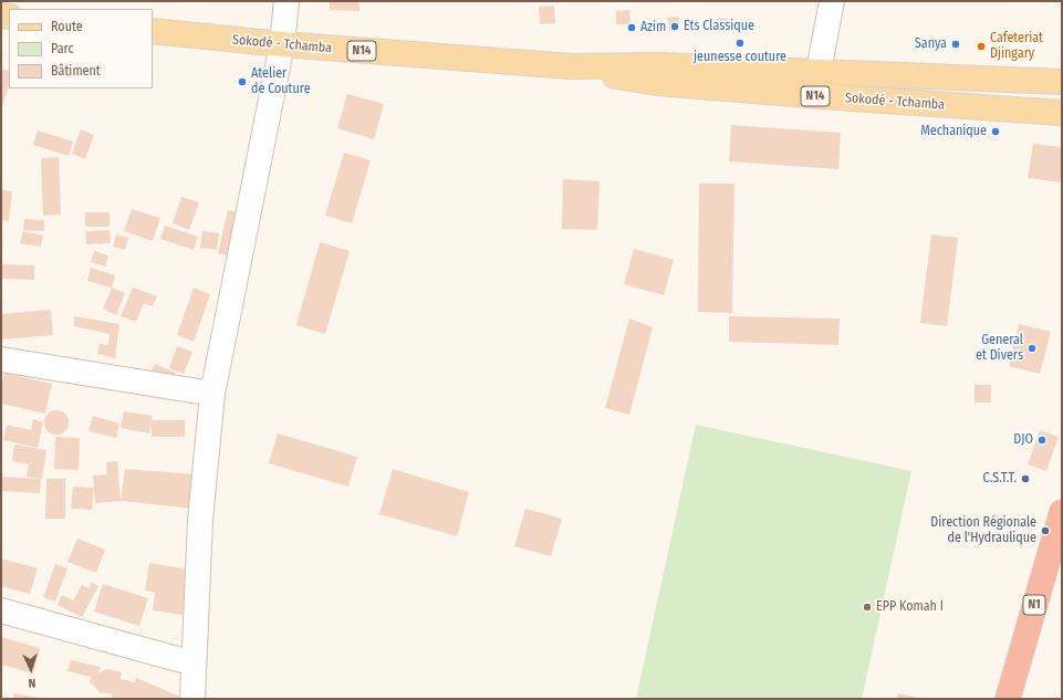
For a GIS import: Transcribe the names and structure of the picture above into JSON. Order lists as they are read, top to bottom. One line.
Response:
{"streets":{"highway":["N1"],"main road":["Sokodé - Tchamba","N14"]},"places":["Ets Classique","Azim","jeunesse couture","Sanya","Cafeteriat Djingary","Atelier de Couture","Mechanique","General et Divers","DJO","C.S.T.T.","Direction Régionale de l'Hydraulique","EPP Komah I"],"legend":["Route","Parc","Bâtiment"],"north":"bottom"}
